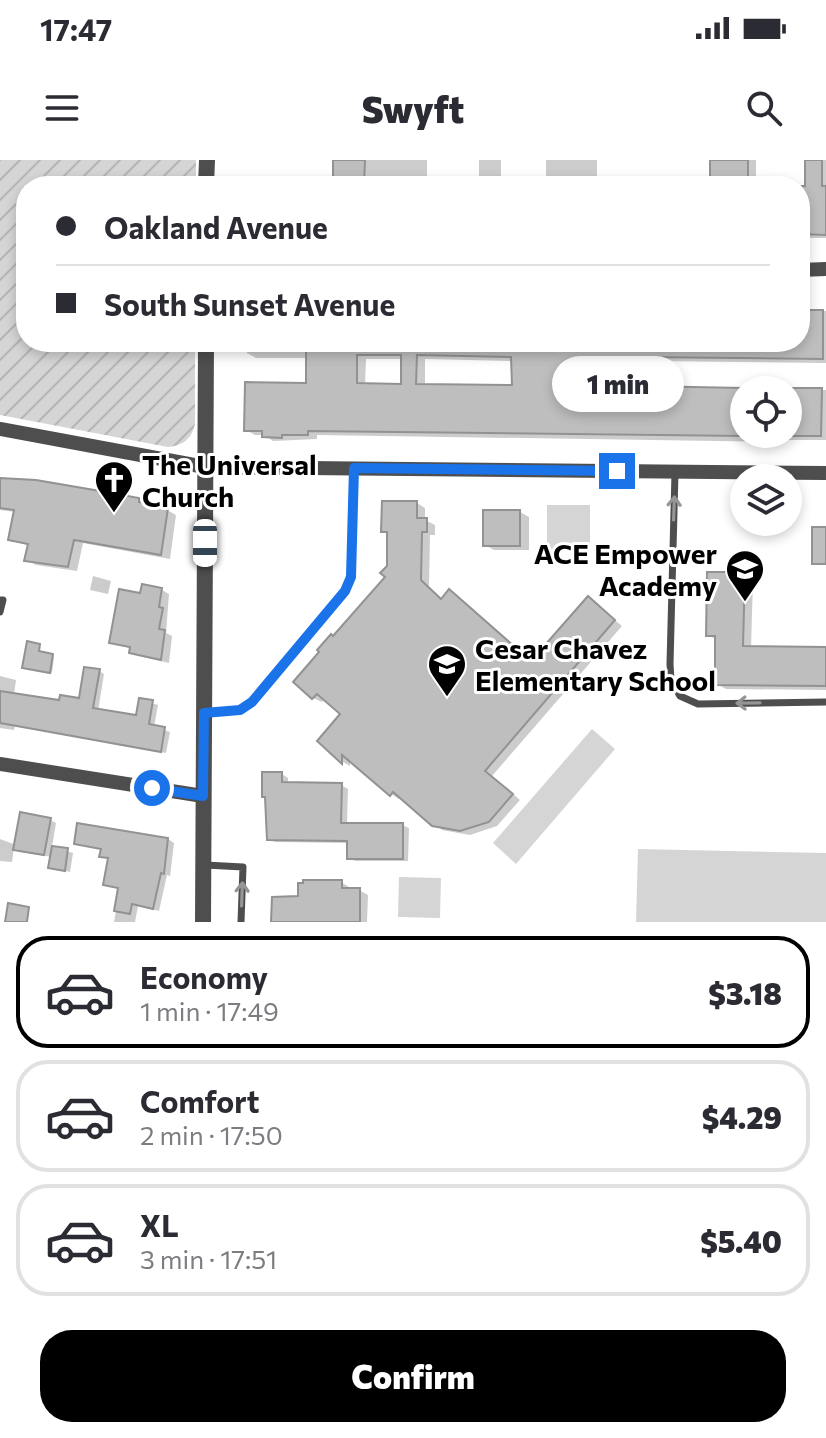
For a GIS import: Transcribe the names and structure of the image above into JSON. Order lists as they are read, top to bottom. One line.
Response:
{"places":{"church":["The Universal Church"],"school or university":["ACE Empower Academy","Cesar Chavez Elementary School"]},"page":{"status":"17:47","header":"Swyft","banner":["Oakland Avenue","South Sunset Avenue"],"bubble":"1 min","list":[{"name":"Economy","note":"1 min · 17:49","value":"$3.18"},{"name":"Comfort","note":"2 min · 17:50","value":"$4.29"},{"name":"XL","note":"3 min · 17:51","value":"$5.40"}],"buttons":"Confirm"}}
